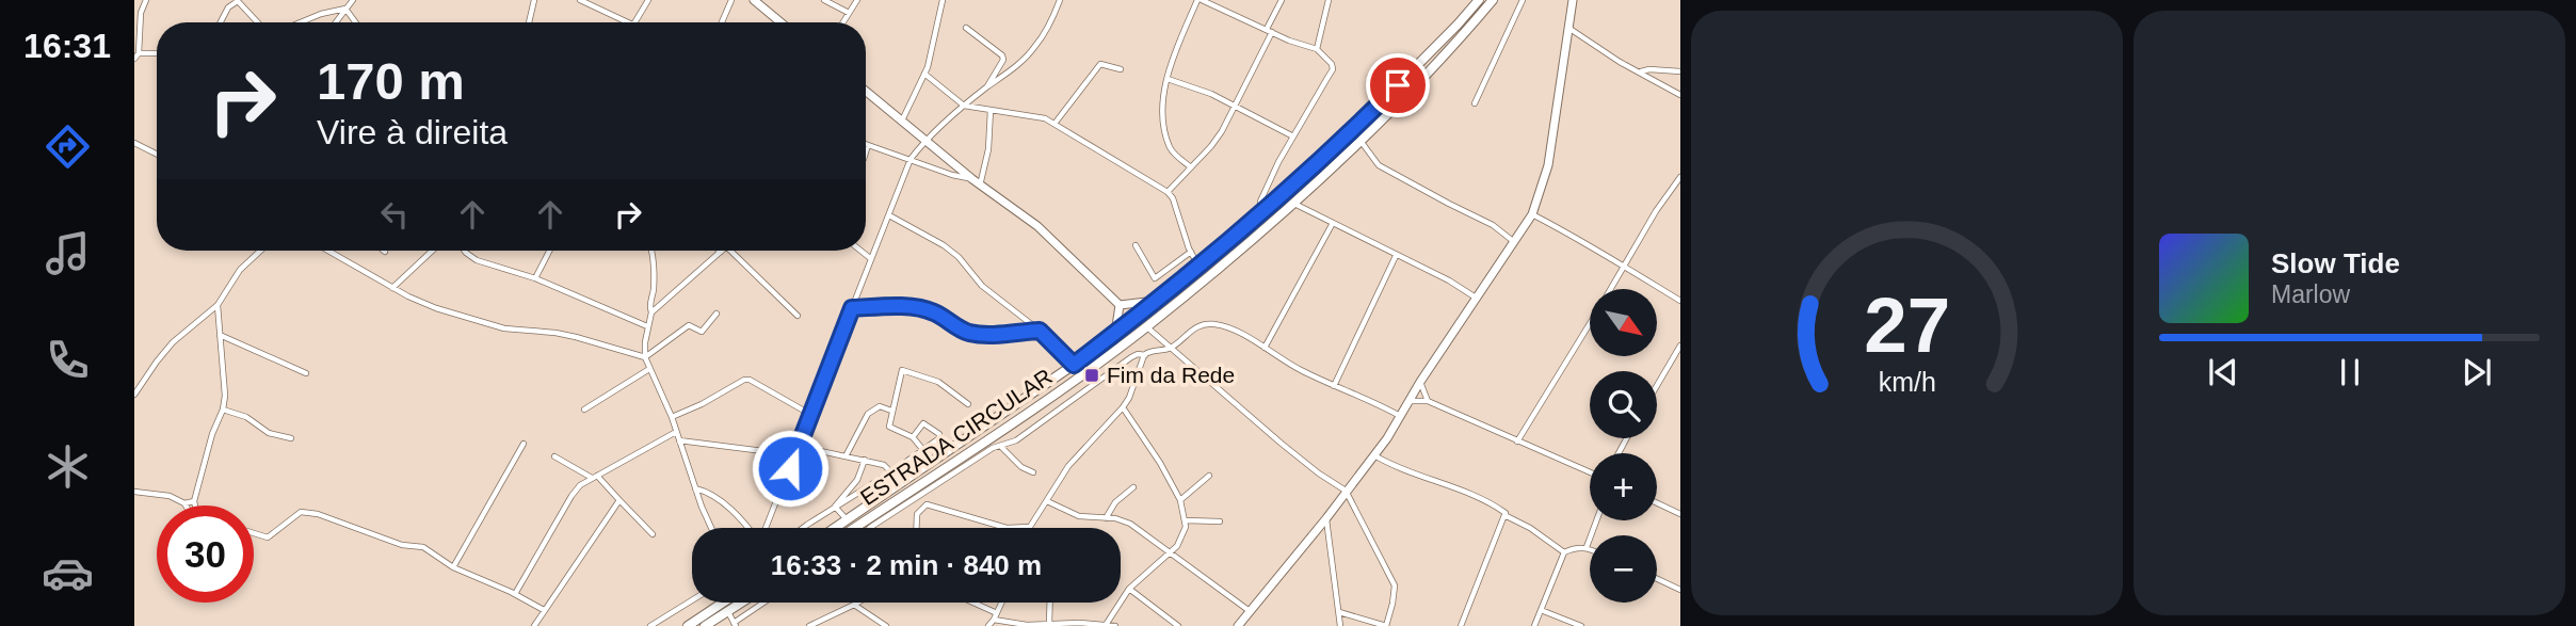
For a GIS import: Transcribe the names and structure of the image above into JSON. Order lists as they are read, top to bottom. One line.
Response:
{"streets":{"main road":["ESTRADA CIRCULAR"]},"places":{"transit":["Fim da Rede"]},"north":"bottom right","page":{"tabs":"16:31","turn":["170 m","Vire à direita"],"song":["Slow Tide","Marlow"],"map_buttons":["+","−"],"limit":"30","trip":"16:33 · 2 min · 840 m","gauge":["27","km/h"]}}
